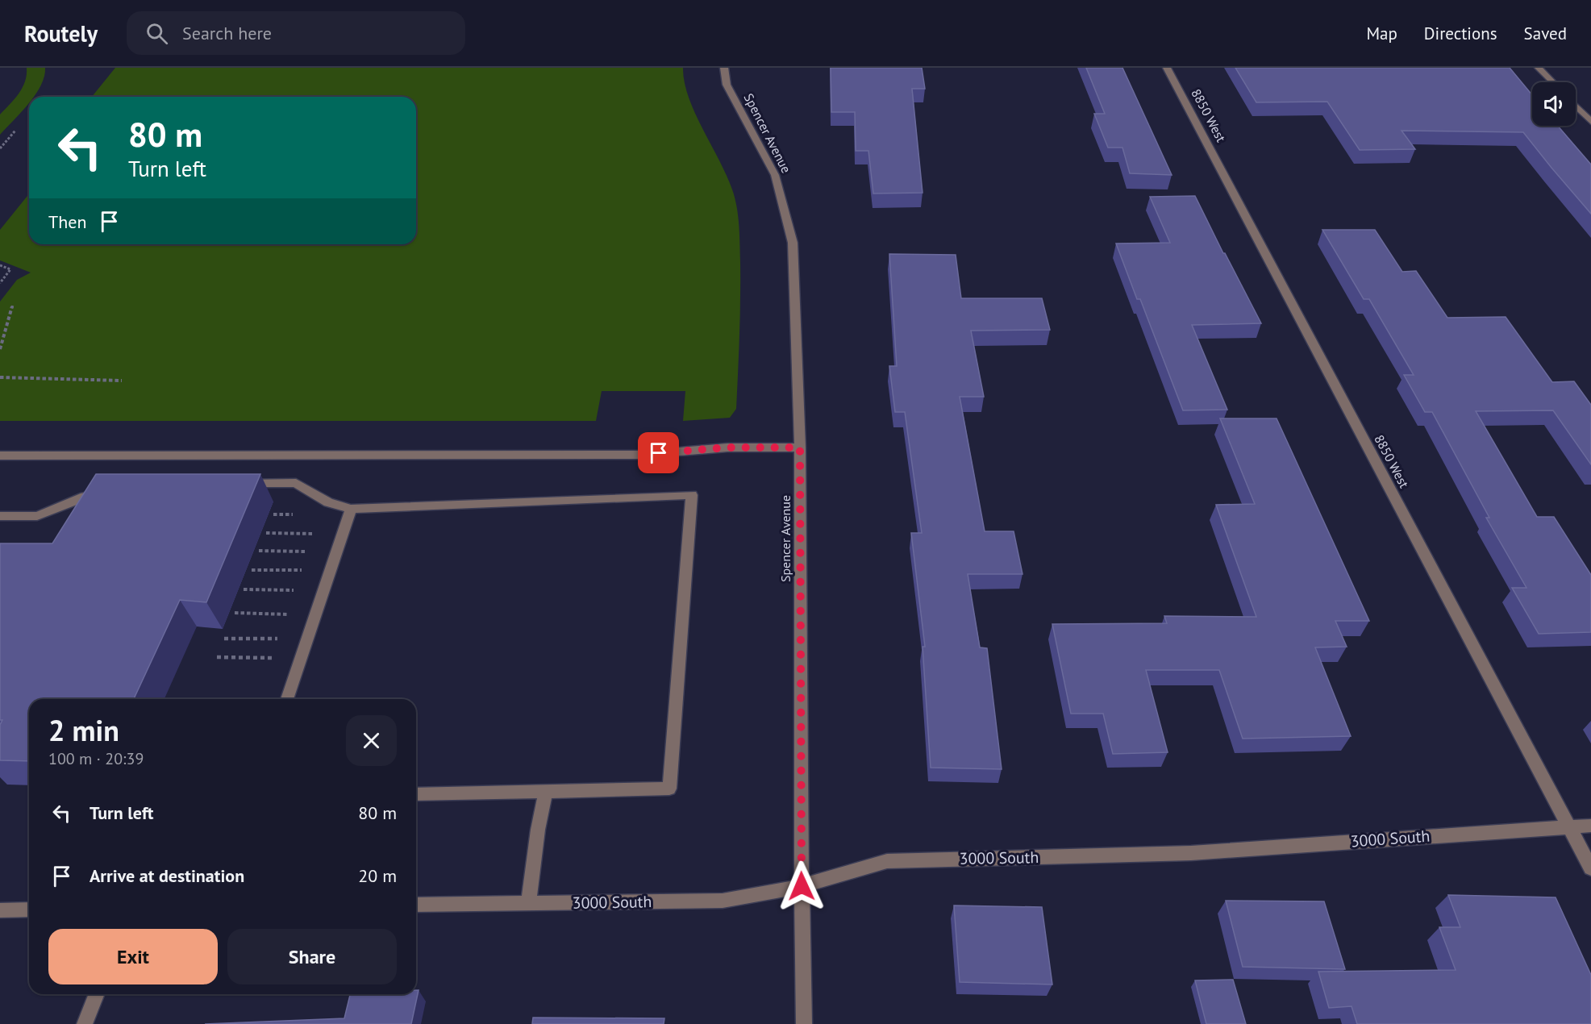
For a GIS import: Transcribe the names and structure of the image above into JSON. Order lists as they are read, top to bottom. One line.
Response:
{"streets":{"street":["8850 West","Spencer Avenue","3000 South"]},"crossings":[["8850 West","3000 South"],["Spencer Avenue","3000 South"]],"page":{"header":"Routely","search":"Search here","nav":["Map","Directions","Saved"],"turn":["80 m","Turn left"],"then":"Then","heading":["2 min","100 m · 20:39"],"list":[{"name":"Turn left","value":"80 m"},{"name":"Arrive at destination","value":"20 m"}],"buttons":["Exit","Share"]}}
